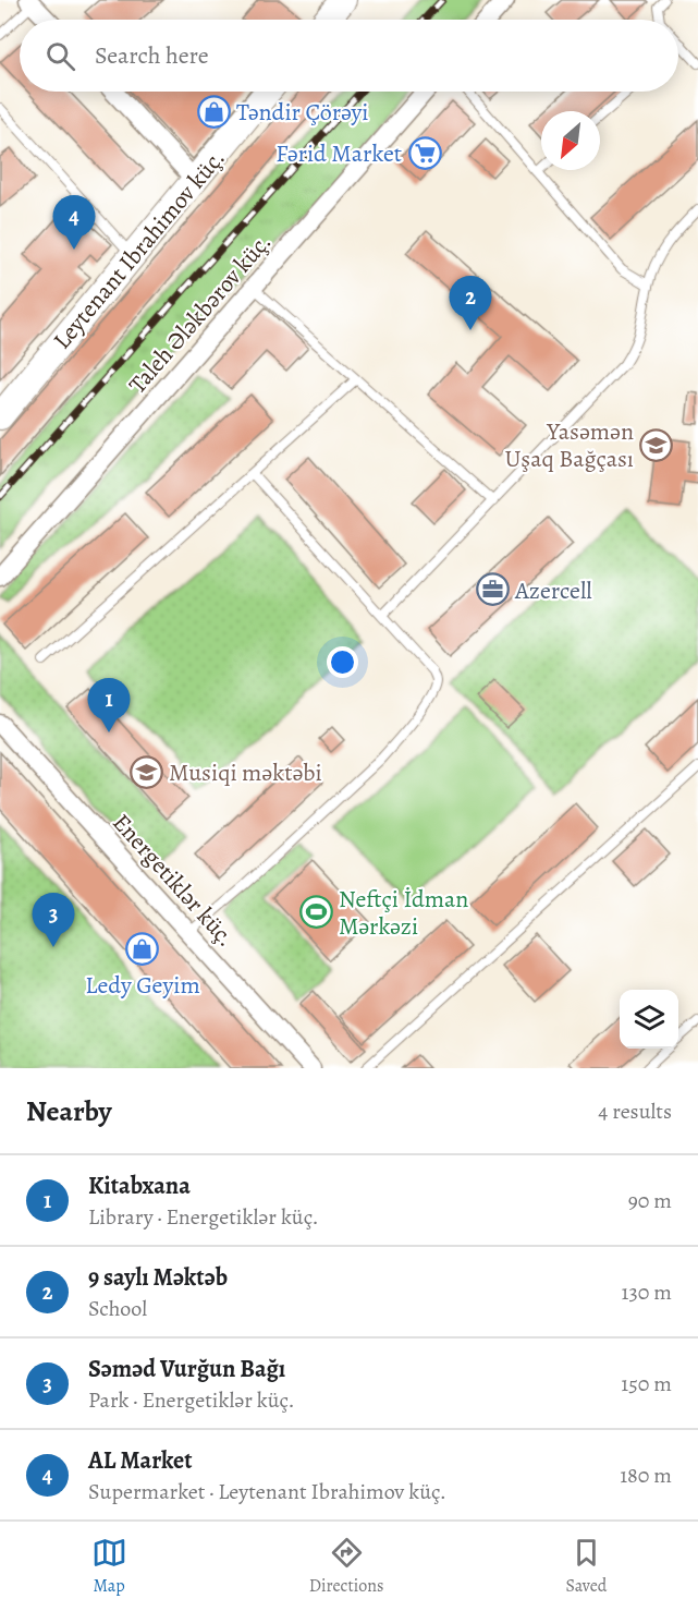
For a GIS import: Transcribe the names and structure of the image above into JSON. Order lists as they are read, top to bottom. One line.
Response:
{"streets":{"street":["Leytenant Ibrahimov küç.","Taleh Ələkbərov küç.","Energetiklər küç."]},"places":{"shop":["Təndir Çörəyi","Ledy Geyim"],"supermarket":["Fərid Market"],"school or university":["Yasəmən Uşaq Bağçası","Musiqi məktəbi"],"office":["Azercell"],"sports":["Neftçi İdman Mərkəzi"]},"north":"bottom left","page":{"search":"Search here","pins":["4","2","1","3"],"heading":["Nearby","4 results"],"list":[{"mark":"1","name":"Kitabxana","note":"Library · Energetiklər küç.","value":"90 m"},{"mark":"2","name":"9 saylı Məktəb","note":"School","value":"130 m"},{"mark":"3","name":"Səməd Vurğun Bağı","note":"Park · Energetiklər küç.","value":"150 m"},{"mark":"4","name":"AL Market","note":"Supermarket · Leytenant Ibrahimov küç.","value":"180 m"}],"nav":["Map","Directions","Saved"]}}
